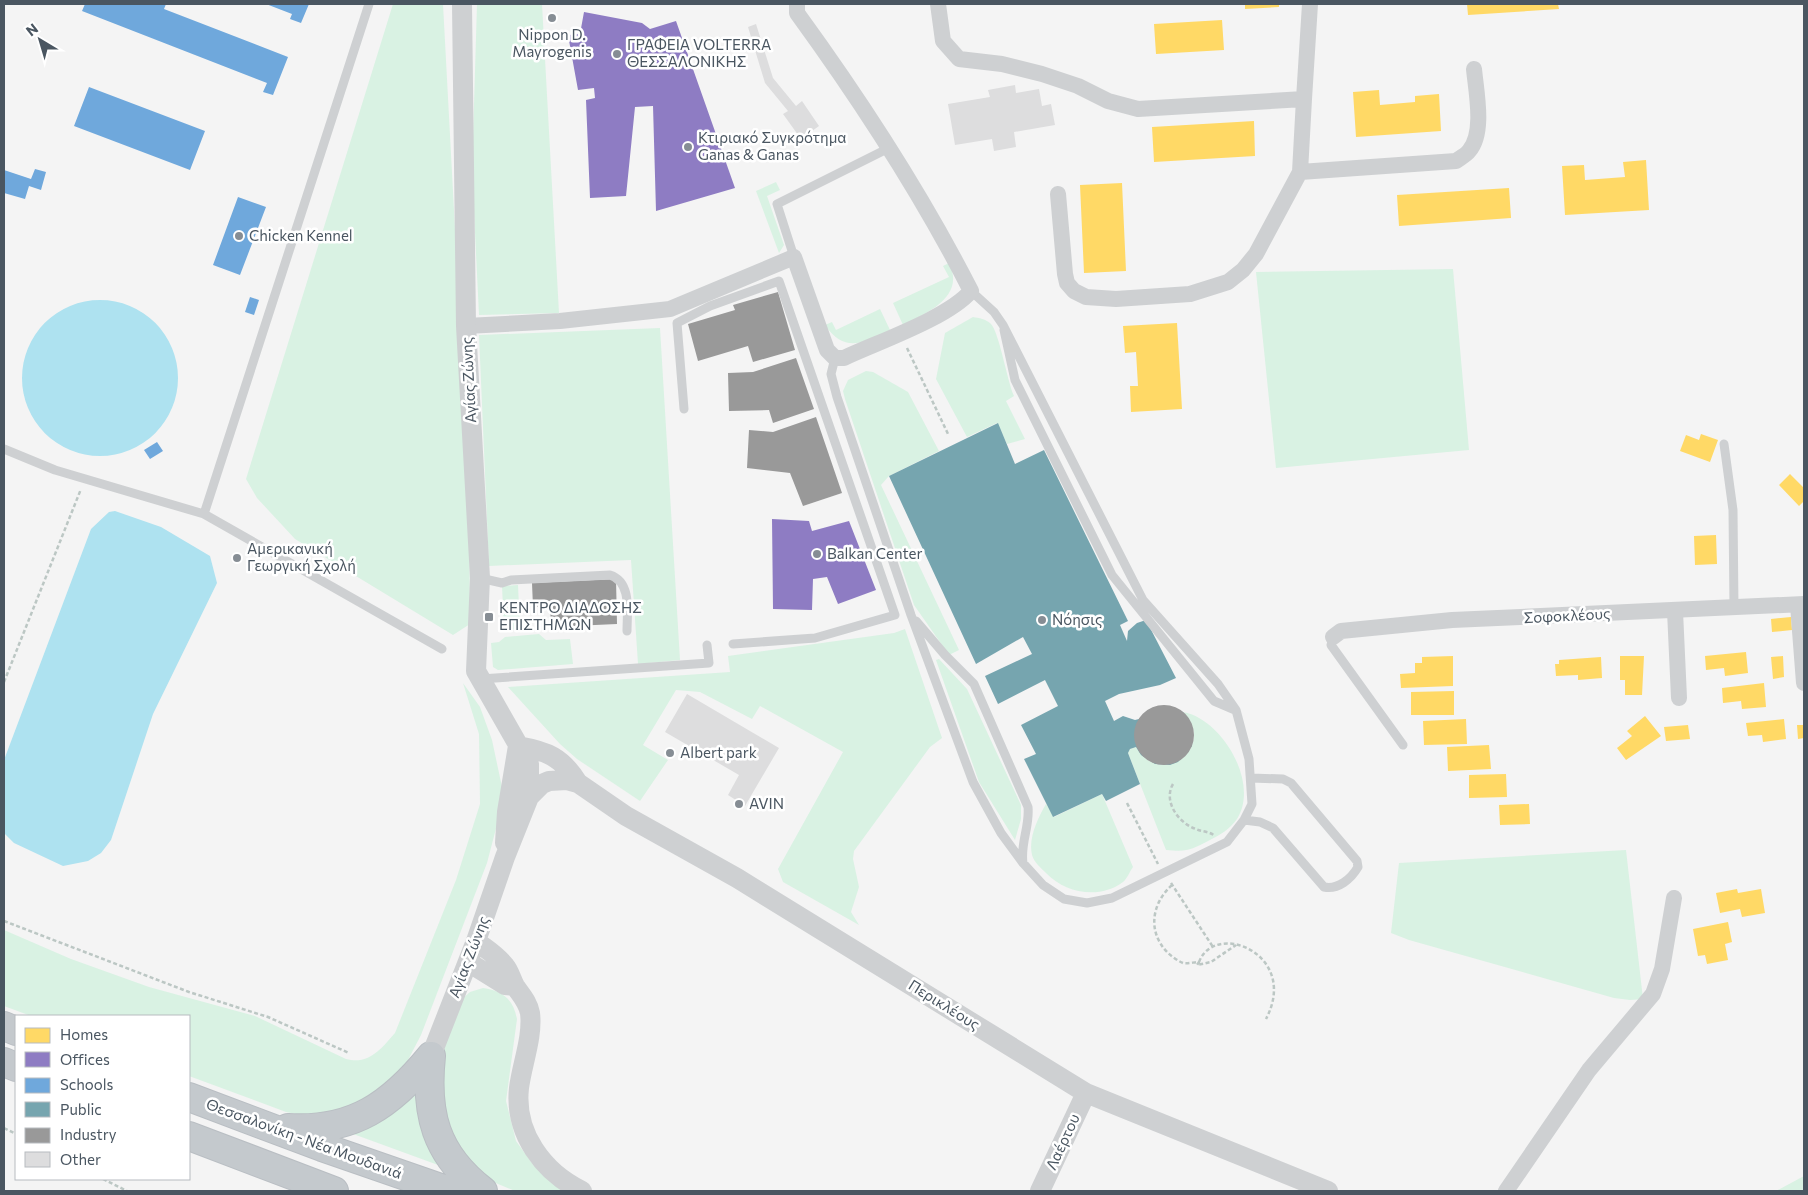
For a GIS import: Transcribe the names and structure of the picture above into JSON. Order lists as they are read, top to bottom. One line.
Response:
{"streets":{"highway":["Θεσσαλονίκη - Νέα Μουδανιά"],"street":["Αγίας Ζώνης","Σοφοκλέους","Περικλέους","Λαέρτου"]},"crossings":[["Αγίας Ζώνης","Περικλέους"],["Περικλέους","Λαέρτου"]],"places":{"other":["Nippon D. Mayrogenis","ΓΡΑΦΕΙΑ VOLTERRA ΘΕΣΣΑΛΟΝΙΚΗΣ","Κτιριακό Συγκρότημα Ganas & Ganas","Chicken Kennel","Balkan Center","Αμερικανική Γεωργική Σχολή","Νόησις","Albert park","AVIN"],"transit":["ΚΕΝΤΡΟ ΔΙΑΔΟΣΗΣ ΕΠΙΣΤΗΜΩΝ"]},"legend":["Homes","Offices","Schools","Public","Industry","Other"],"north":"top left"}
